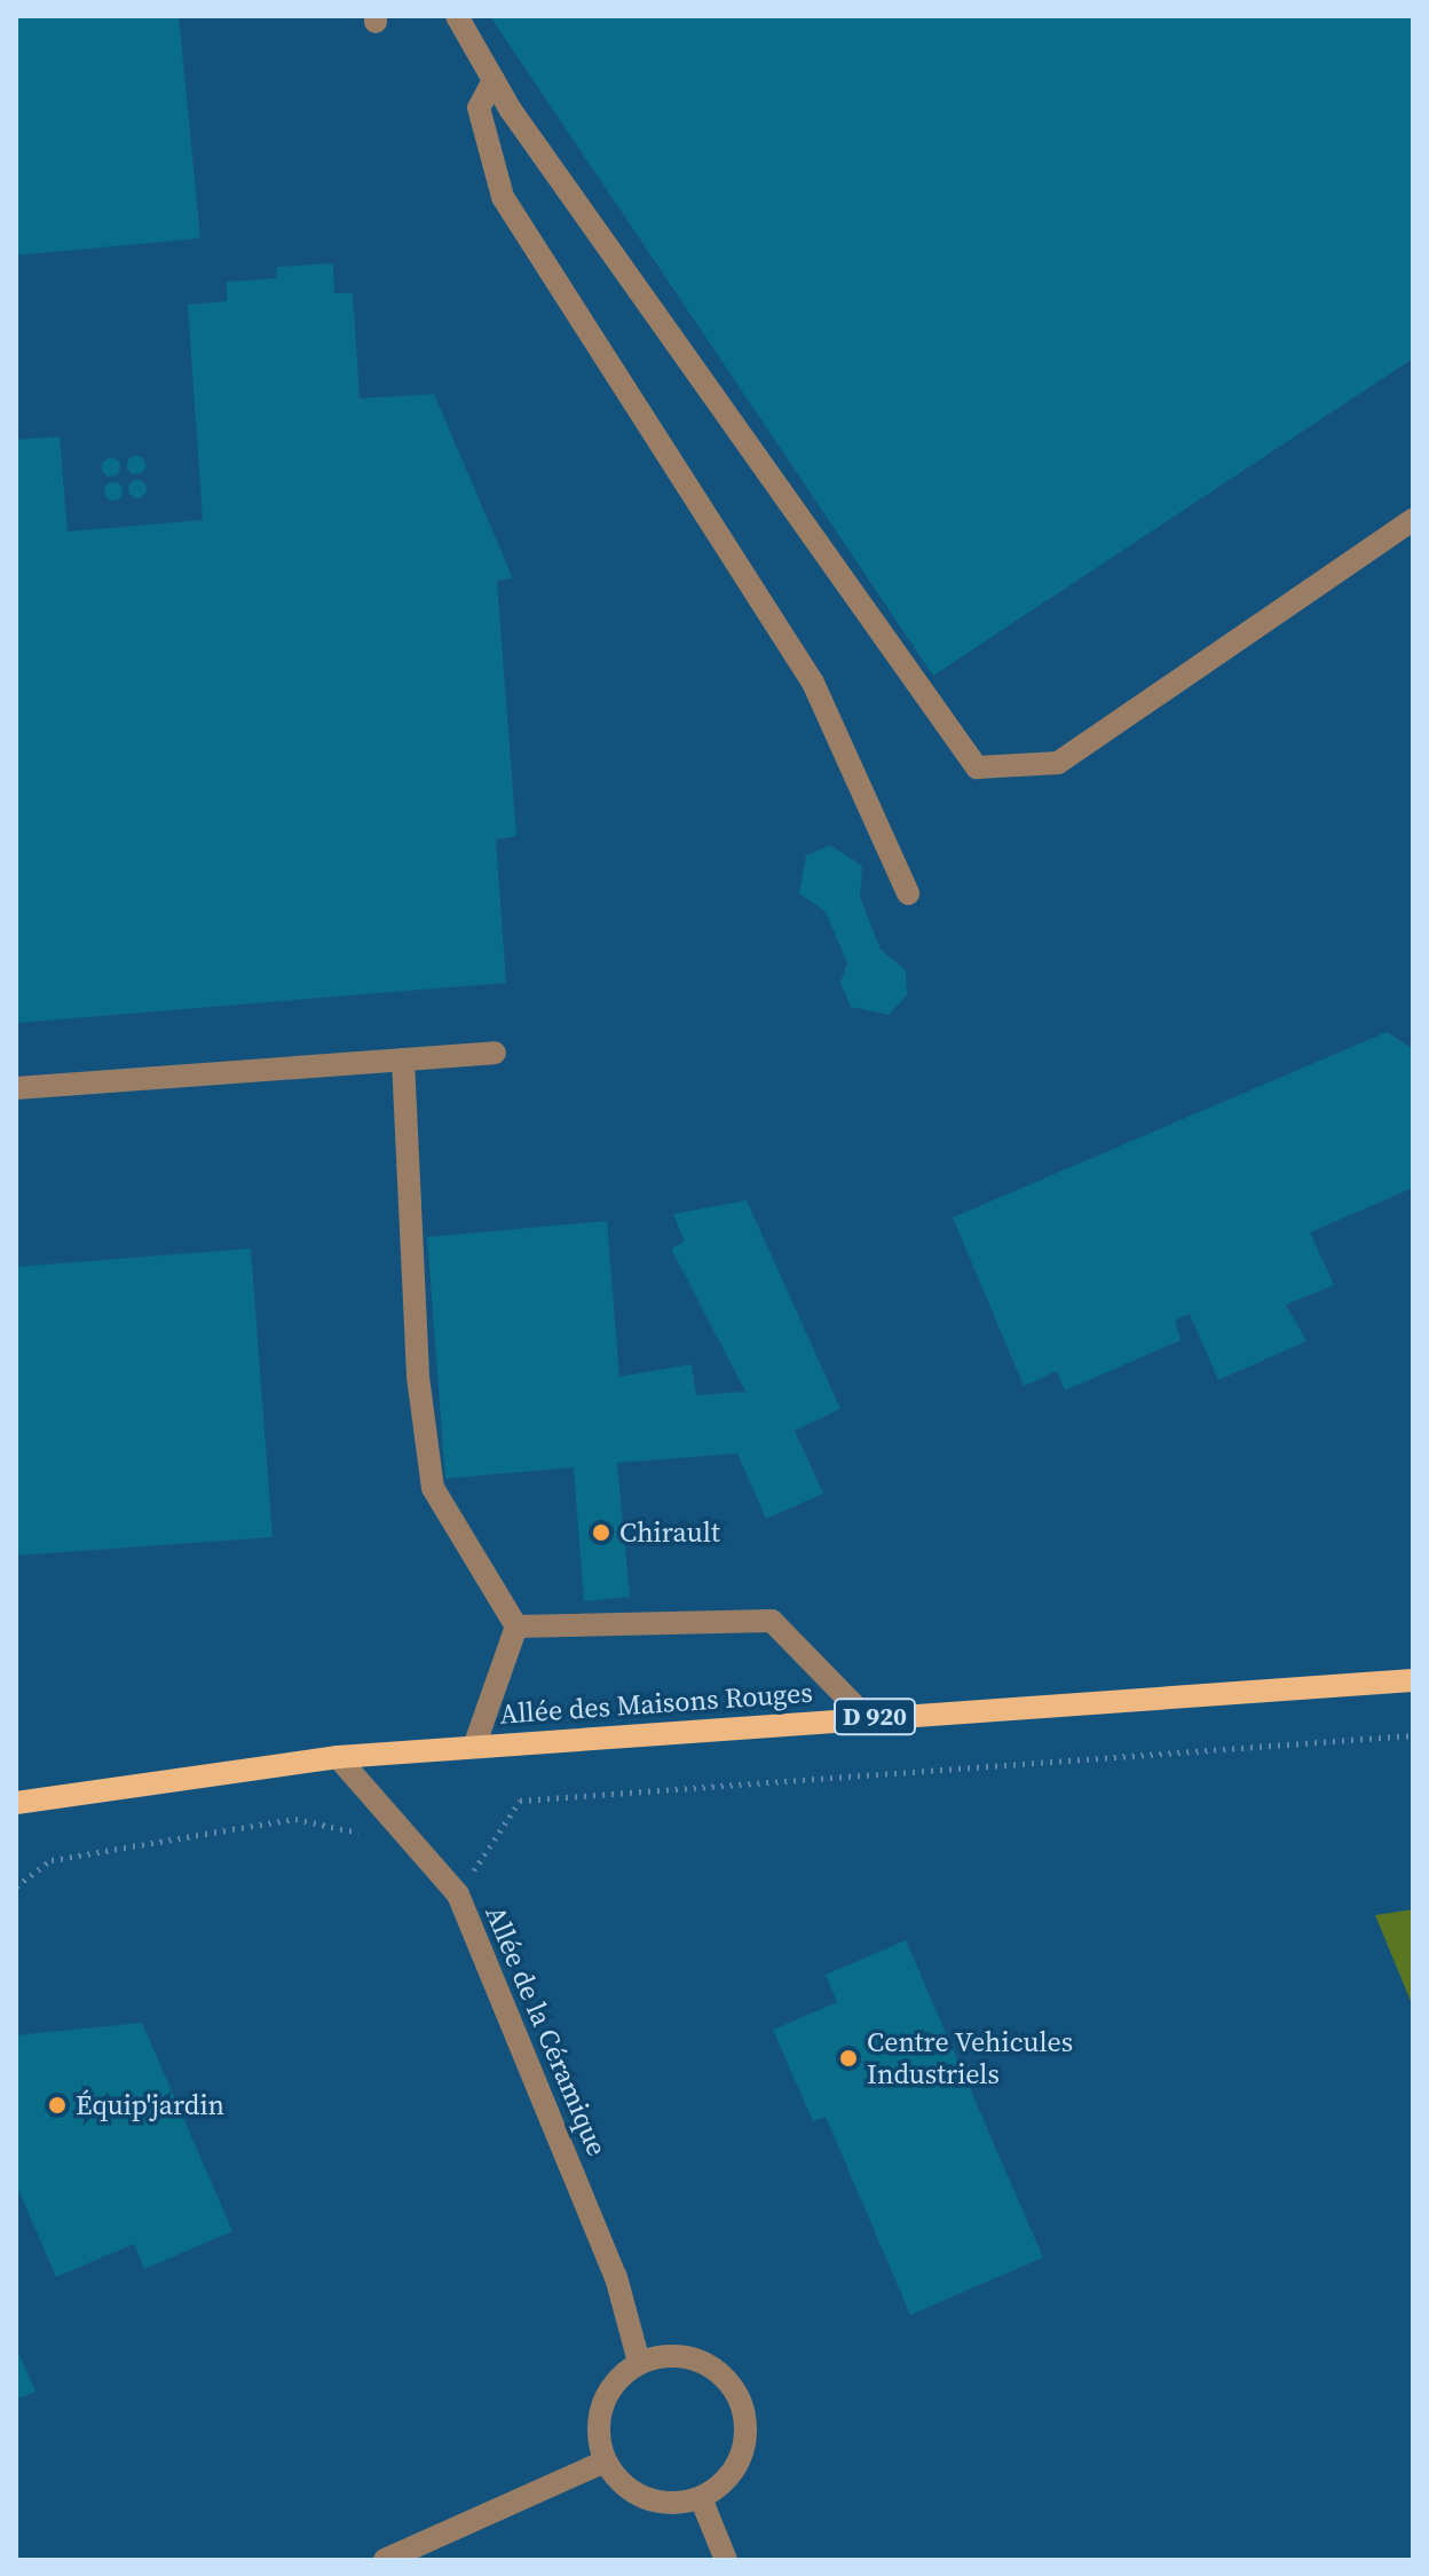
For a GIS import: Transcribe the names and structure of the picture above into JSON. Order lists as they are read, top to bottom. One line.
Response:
{"streets":{"main road":["Allée des Maisons Rouges","D 920"],"street":["Allée de la Céramique"]},"crossings":[["Allée des Maisons Rouges","Allée de la Céramique"]],"places":["Chirault","Centre Vehicules Industriels","Équip'jardin"]}
